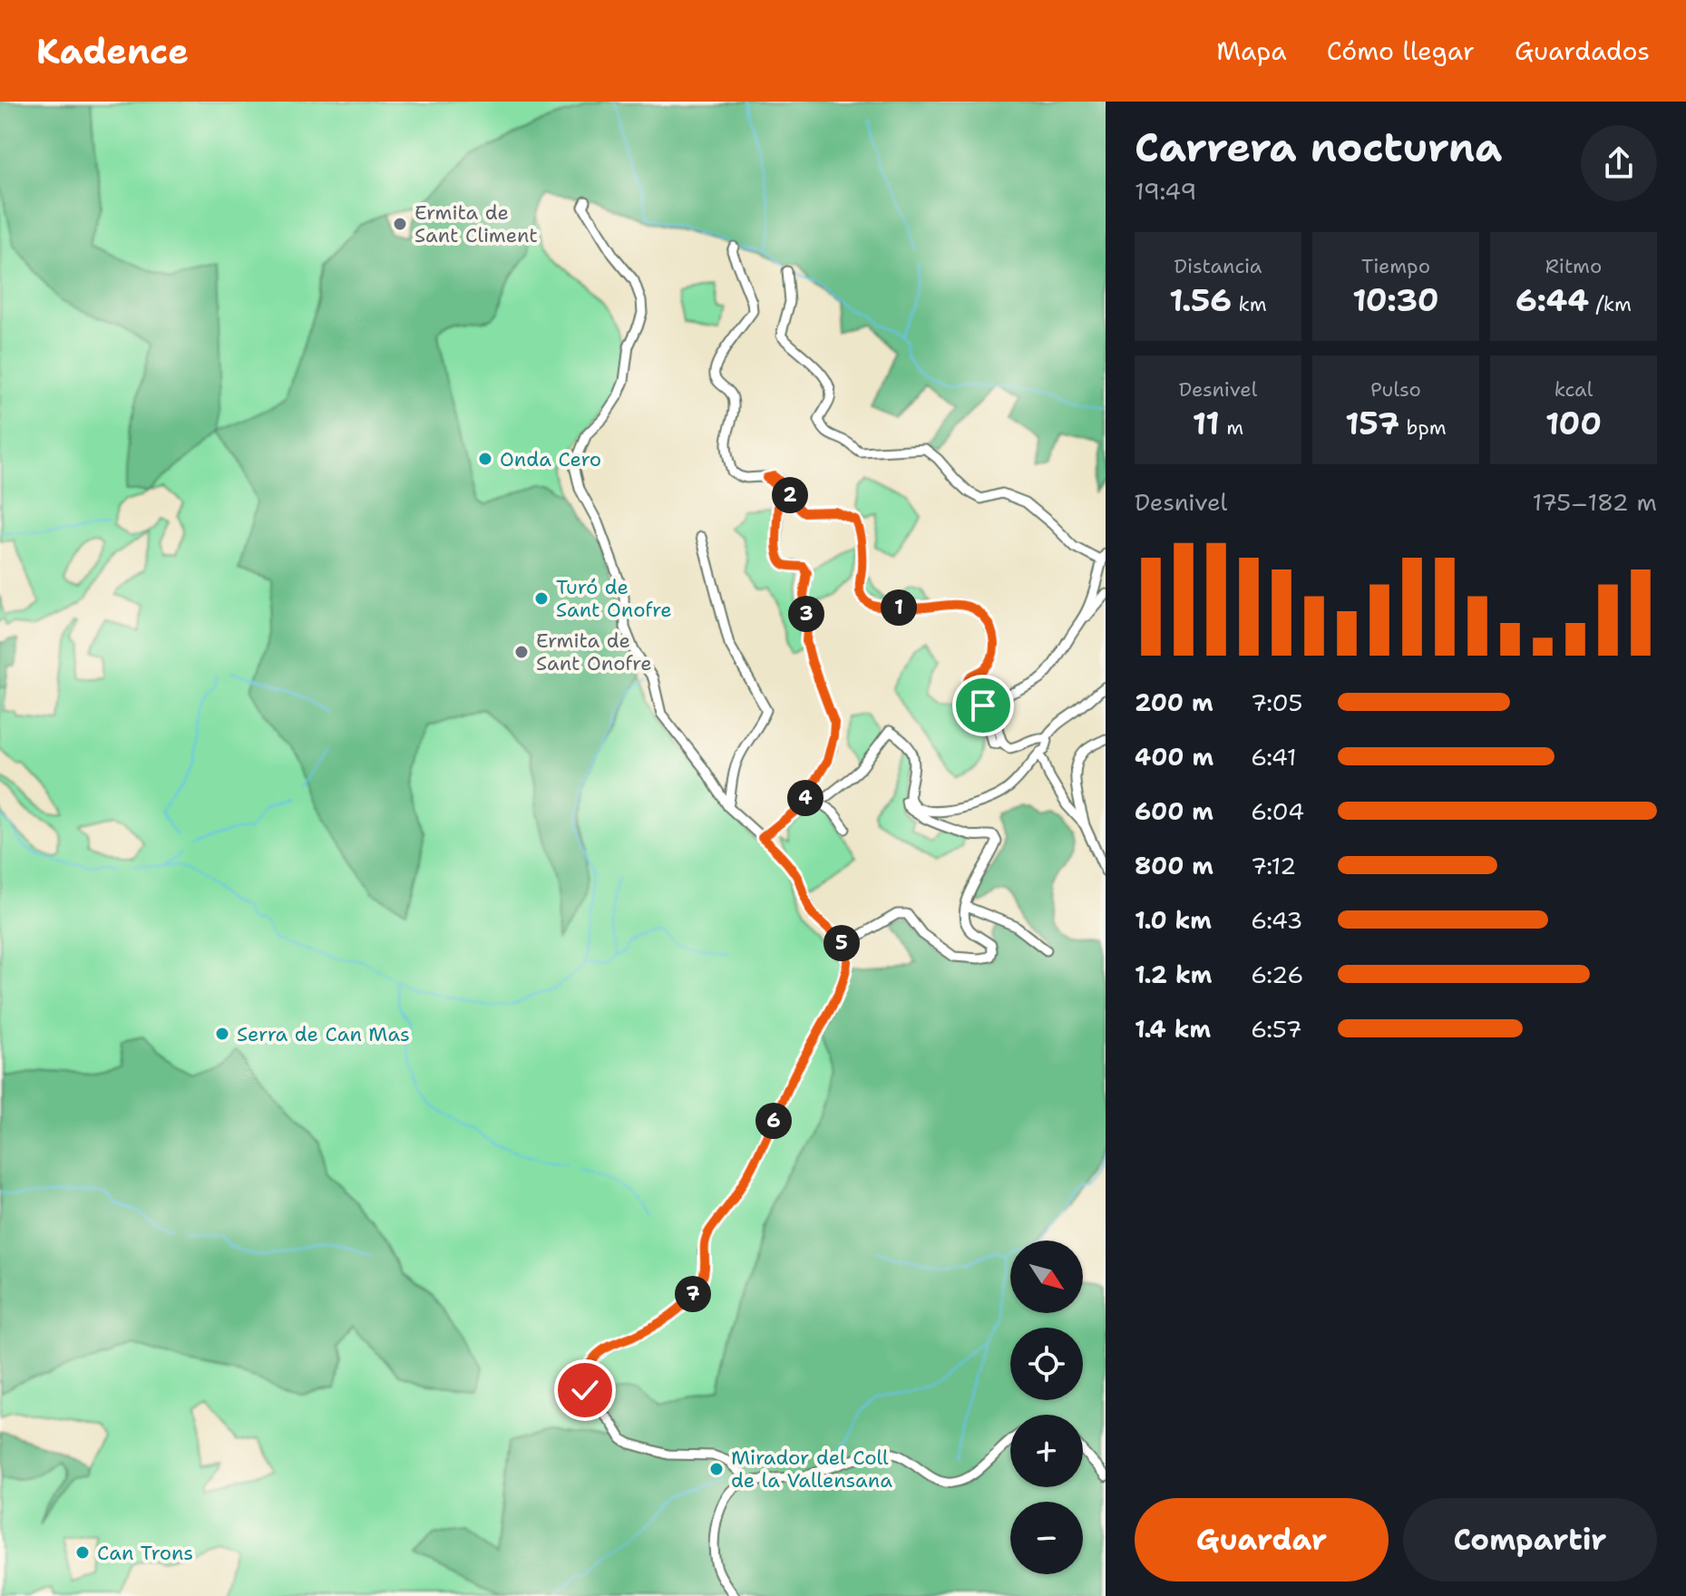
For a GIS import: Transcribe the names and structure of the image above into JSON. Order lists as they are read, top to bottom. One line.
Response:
{"places":["Ermita de Sant Climent","Onda Cero","Turó de Sant Onofre","Ermita de Sant Onofre","Serra de Can Mas","Mirador del Coll de la Vallensana","Can Trons"],"north":"bottom right","page":{"header":"Kadence","nav":["Mapa","Cómo llegar","Guardados"],"heading":["Carrera nocturna","19:49"],"stats":[["Distancia","1.56 km"],["Tiempo","10:30"],["Ritmo","6:44 /km"],["Desnivel","11 m"],["Pulso","157 bpm"],["kcal","100"]],"chart":["Desnivel","175–182 m"],"pins":["2","1","3","4","5","6","7"],"list":[{"name":"200 m","note":"7:05"},{"name":"400 m","note":"6:41"},{"name":"600 m","note":"6:04"},{"name":"800 m","note":"7:12"},{"name":"1.0 km","note":"6:43"},{"name":"1.2 km","note":"6:26"},{"name":"1.4 km","note":"6:57"}],"map_buttons":["+","−"],"buttons":["Guardar","Compartir"]}}
